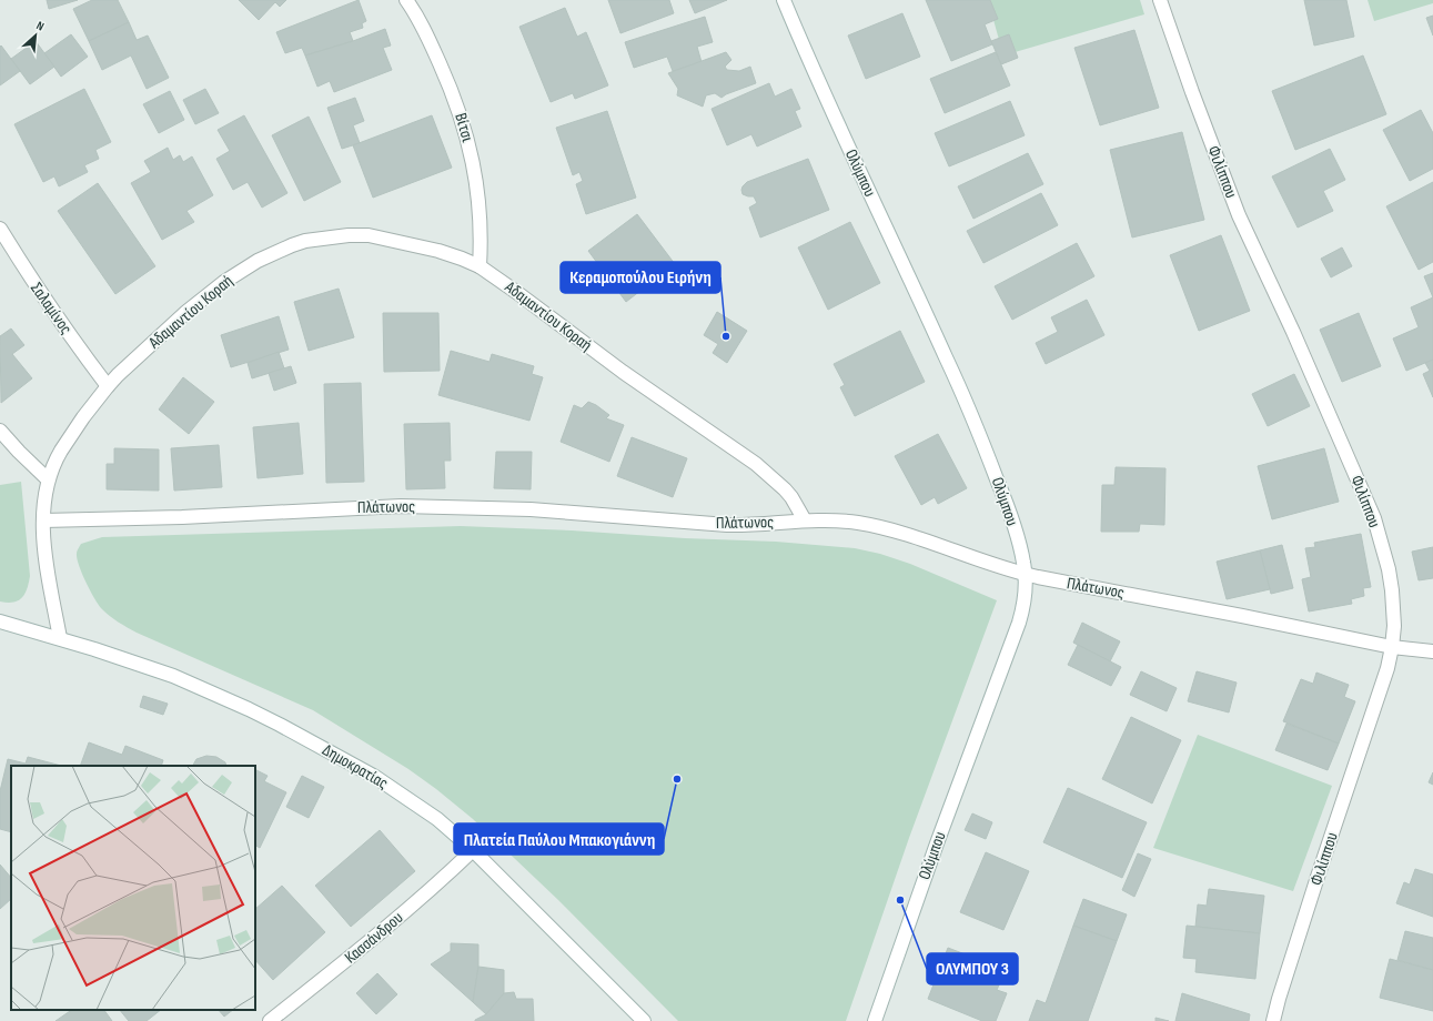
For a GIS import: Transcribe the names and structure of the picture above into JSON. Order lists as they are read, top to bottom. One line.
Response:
{"streets":{"street":["Βίτσι","Φιλίππου","Ολύμπου","Σαλαμίνος","Αδαμαντίου Κοραή","Πλάτωνος","Δημοκρατίας","Κασσάνδρου"]},"crossings":[["Βίτσι","Αδαμαντίου Κοραή"],["Φιλίππου","Πλάτωνος"],["Ολύμπου","Πλάτωνος"],["Σαλαμίνος","Αδαμαντίου Κοραή"],["Αδαμαντίου Κοραή","Πλάτωνος"],["Αδαμαντίου Κοραή","Δημοκρατίας"],["Δημοκρατίας","Κασσάνδρου"]],"places":["Κεραμοπούλου Ειρήνη","Πλατεία Παύλου Μπακογιάννη","ΟΛΥΜΠΟΥ 3"],"north":"top right"}
